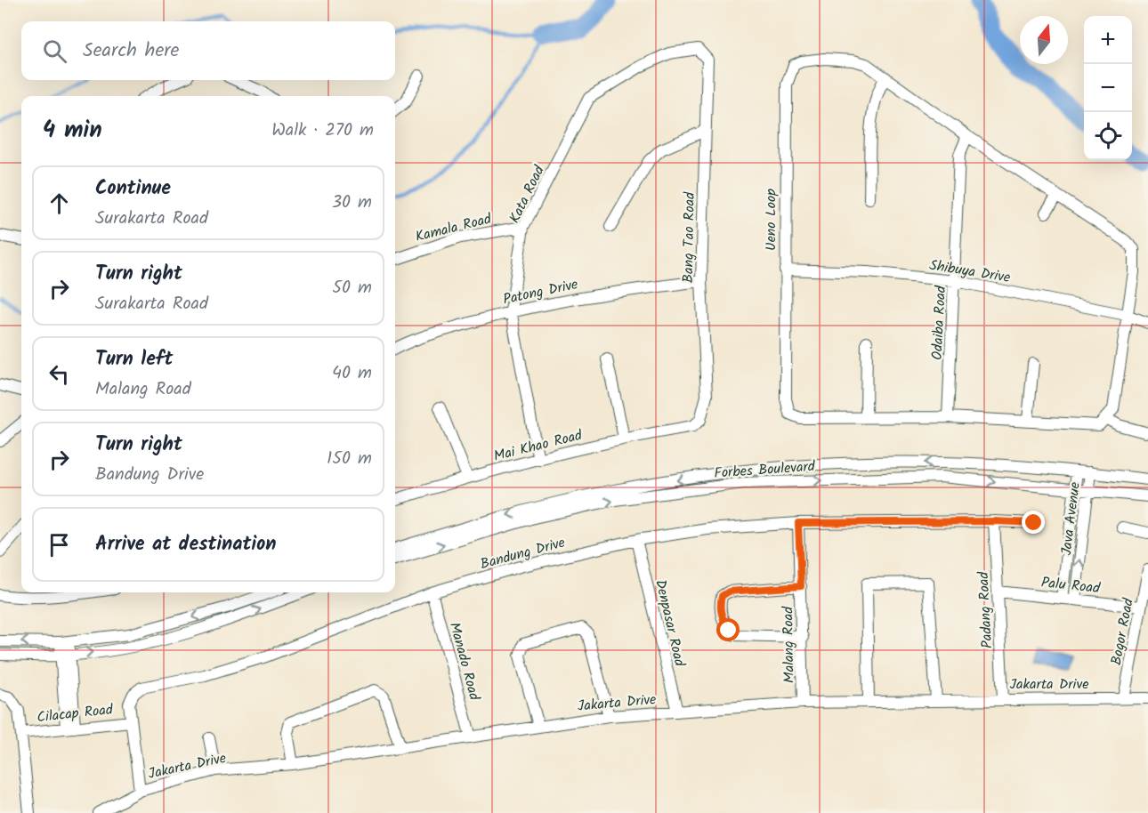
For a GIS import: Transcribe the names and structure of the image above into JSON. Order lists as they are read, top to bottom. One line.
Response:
{"streets":{"street":["Kata Road","Ueno Loop","Kamala Road","Bang Tao Road","Shibuya Drive","Patong Drive","Odaiba Road","Mai Khao Road","Forbes Boulevard","Java Avenue","Bandung Drive","Palu Road","Padang Road","Denpasar Road","Bogor Road","Malang Road","Manado Road","Jakarta Drive","Cilacap Road"]},"crossings":[["Kata Road","Kamala Road"],["Kata Road","Bang Tao Road"],["Kata Road","Patong Drive"],["Kata Road","Mai Khao Road"],["Ueno Loop","Shibuya Drive"],["Ueno Loop","Odaiba Road"],["Bang Tao Road","Patong Drive"],["Bang Tao Road","Mai Khao Road"],["Shibuya Drive","Odaiba Road"],["Forbes Boulevard","Java Avenue"],["Java Avenue","Palu Road"],["Bandung Drive","Padang Road"],["Bandung Drive","Denpasar Road"],["Bandung Drive","Malang Road"],["Bandung Drive","Manado Road"],["Bandung Drive","Jakarta Drive"],["Bandung Drive","Cilacap Road"],["Palu Road","Padang Road"],["Palu Road","Bogor Road"],["Padang Road","Jakarta Drive"],["Denpasar Road","Jakarta Drive"],["Bogor Road","Jakarta Drive"],["Malang Road","Jakarta Drive"],["Manado Road","Jakarta Drive"]],"north":"top","page":{"map_buttons":["+","−"],"search":"Search here","heading":["4 min","Walk · 270 m"],"list":[["Continue","Surakarta Road","30 m"],["Turn right","Surakarta Road","50 m"],["Turn left","Malang Road","40 m"],["Turn right","Bandung Drive","150 m"],"Arrive at destination"]}}
